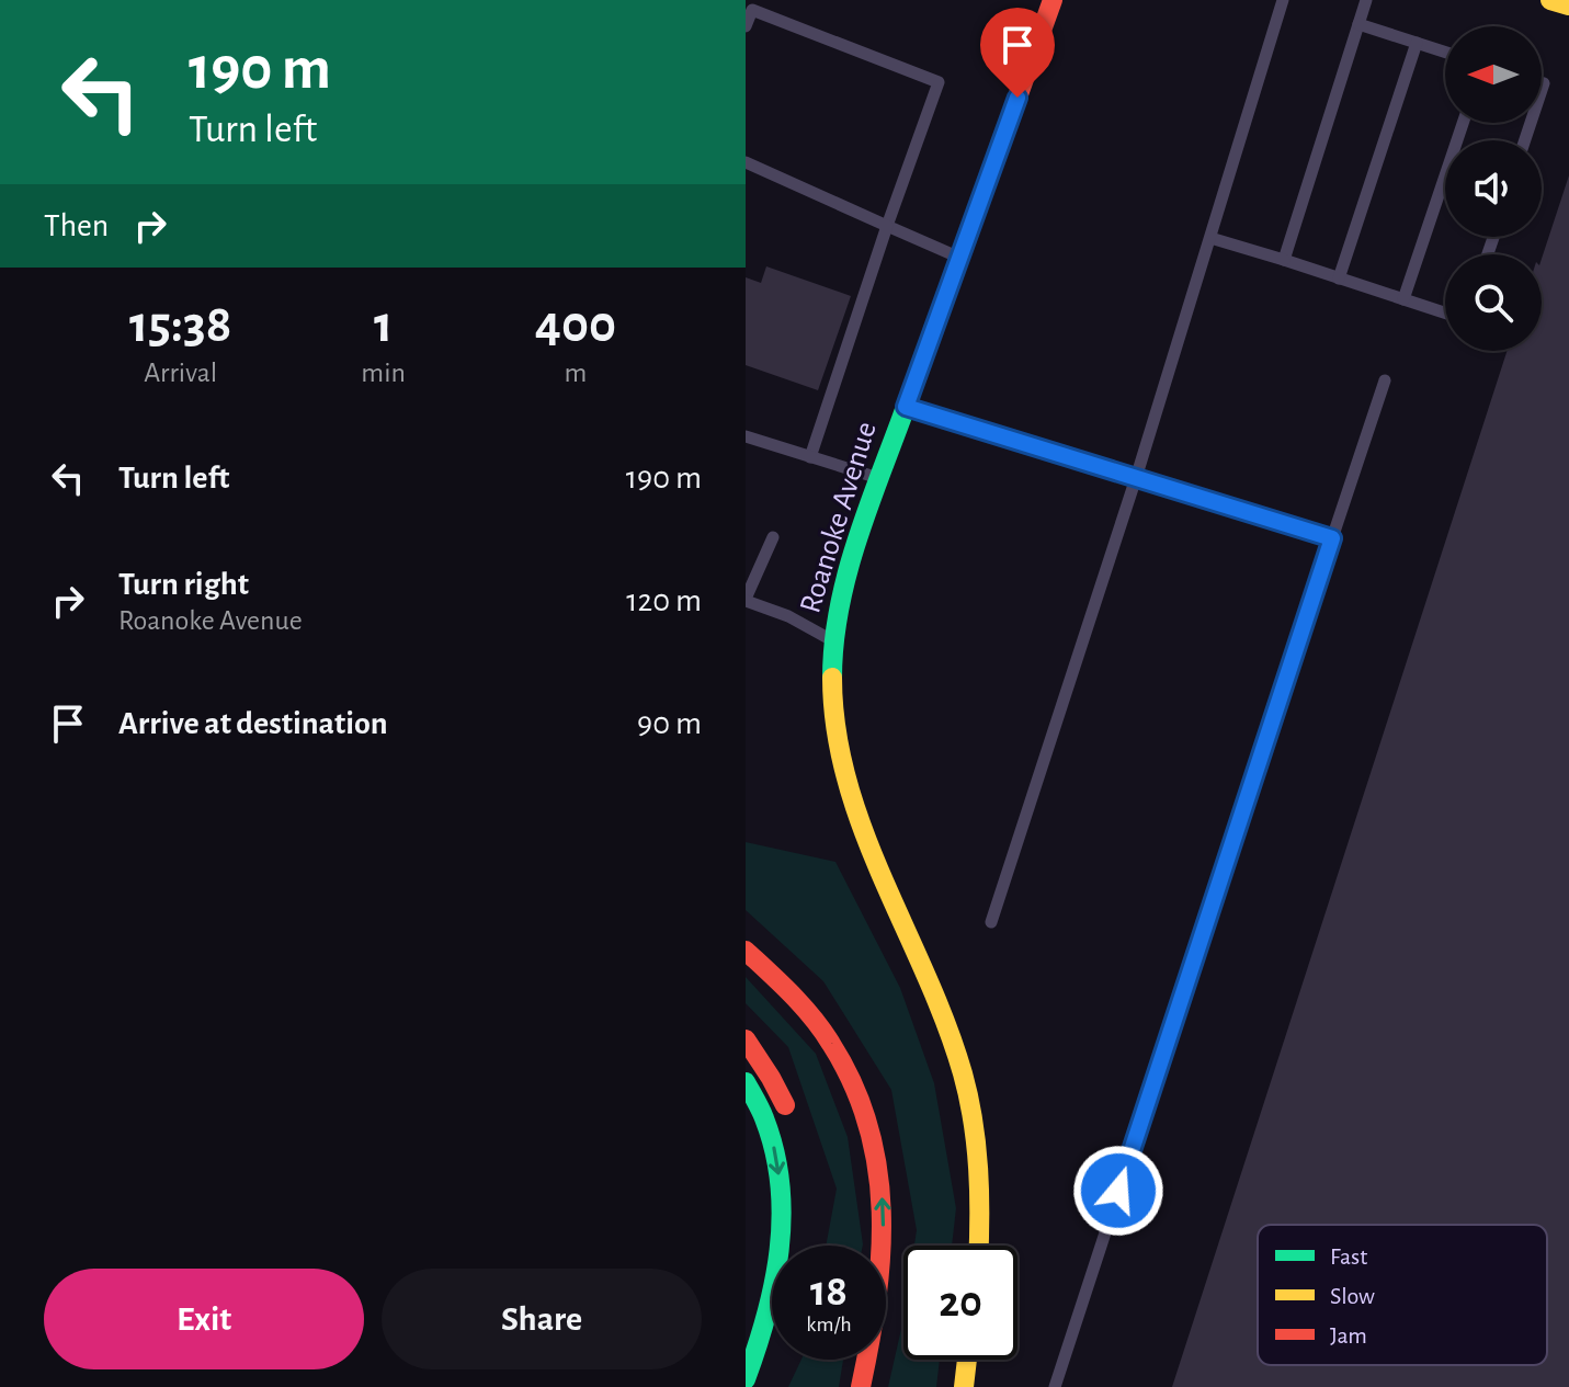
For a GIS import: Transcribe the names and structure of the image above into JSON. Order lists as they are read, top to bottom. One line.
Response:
{"streets":{"main road":["Roanoke Avenue"]},"legend":["Fast","Slow","Jam"],"north":"left","page":{"turn":["190 m","Turn left"],"then":"Then","eta":["15:38","Arrival","1","min","400","m"],"list":[{"name":"Turn left","value":"190 m"},{"name":"Turn right","note":"Roanoke Avenue","value":"120 m"},{"name":"Arrive at destination","value":"90 m"}],"speed":"18 km/h","limit":"20","buttons":["Exit","Share"]}}
